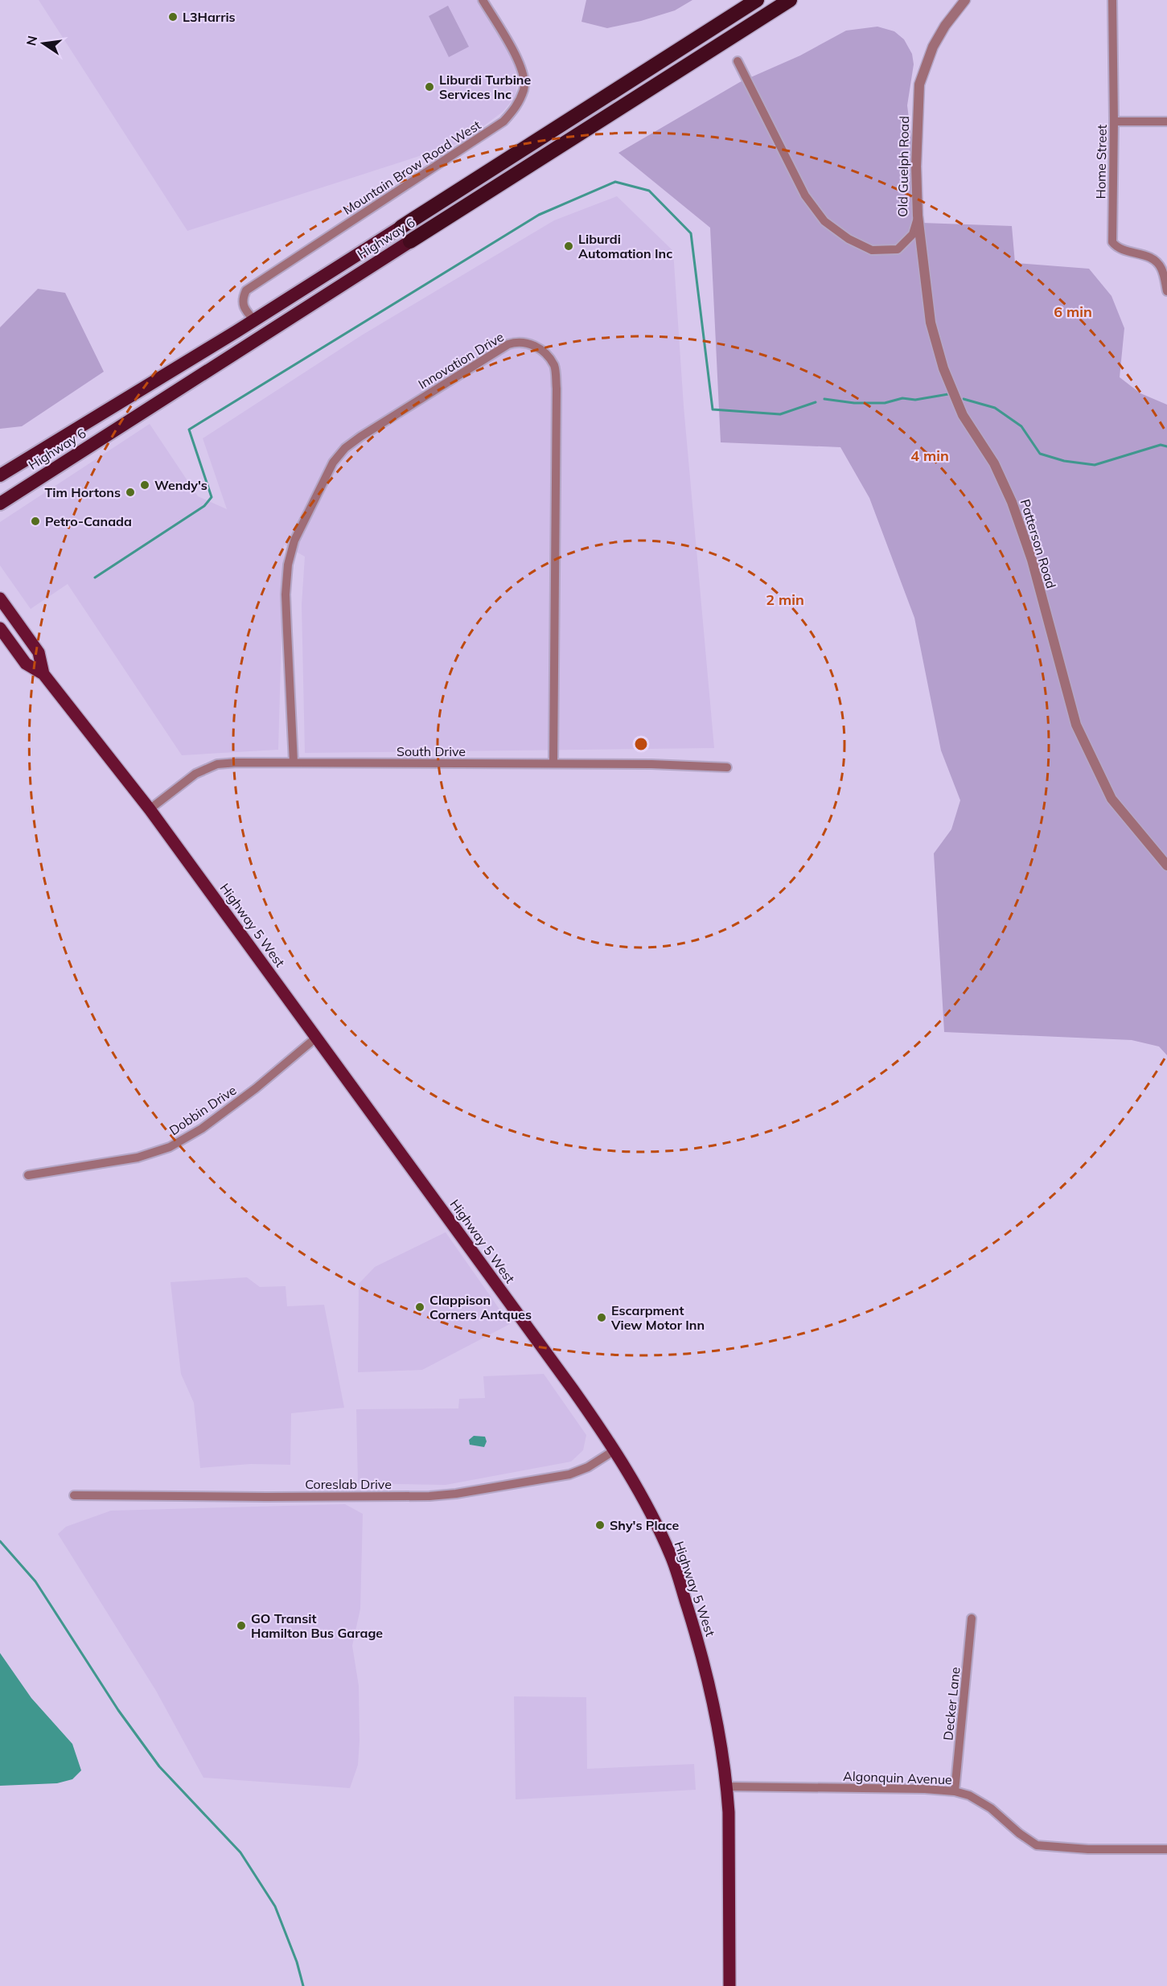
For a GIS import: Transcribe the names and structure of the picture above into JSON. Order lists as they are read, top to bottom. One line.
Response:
{"streets":{"highway":["Highway 6"],"main road":["Highway 5 West"],"street":["Home Street","Old Guelph Road","Mountain Brow Road West","Innovation Drive","Patterson Road","South Drive","Dobbin Drive","Coreslab Drive","Decker Lane","Algonquin Avenue"]},"crossings":[["Old Guelph Road","Patterson Road"],["Mountain Brow Road West","Highway 6"],["Innovation Drive","South Drive"],["South Drive","Highway 5 West"],["Highway 5 West","Dobbin Drive"],["Highway 5 West","Coreslab Drive"],["Highway 5 West","Algonquin Avenue"],["Decker Lane","Algonquin Avenue"]],"places":["L3Harris","Liburdi Turbine Services Inc","Liburdi Automation Inc","Wendy's","Tim Hortons","Petro-Canada","Clappison Corners Antques","Escarpment View Motor Inn","Shy's Place","GO Transit Hamilton Bus Garage"],"north":"left","rings":["6 min","4 min","2 min"]}
